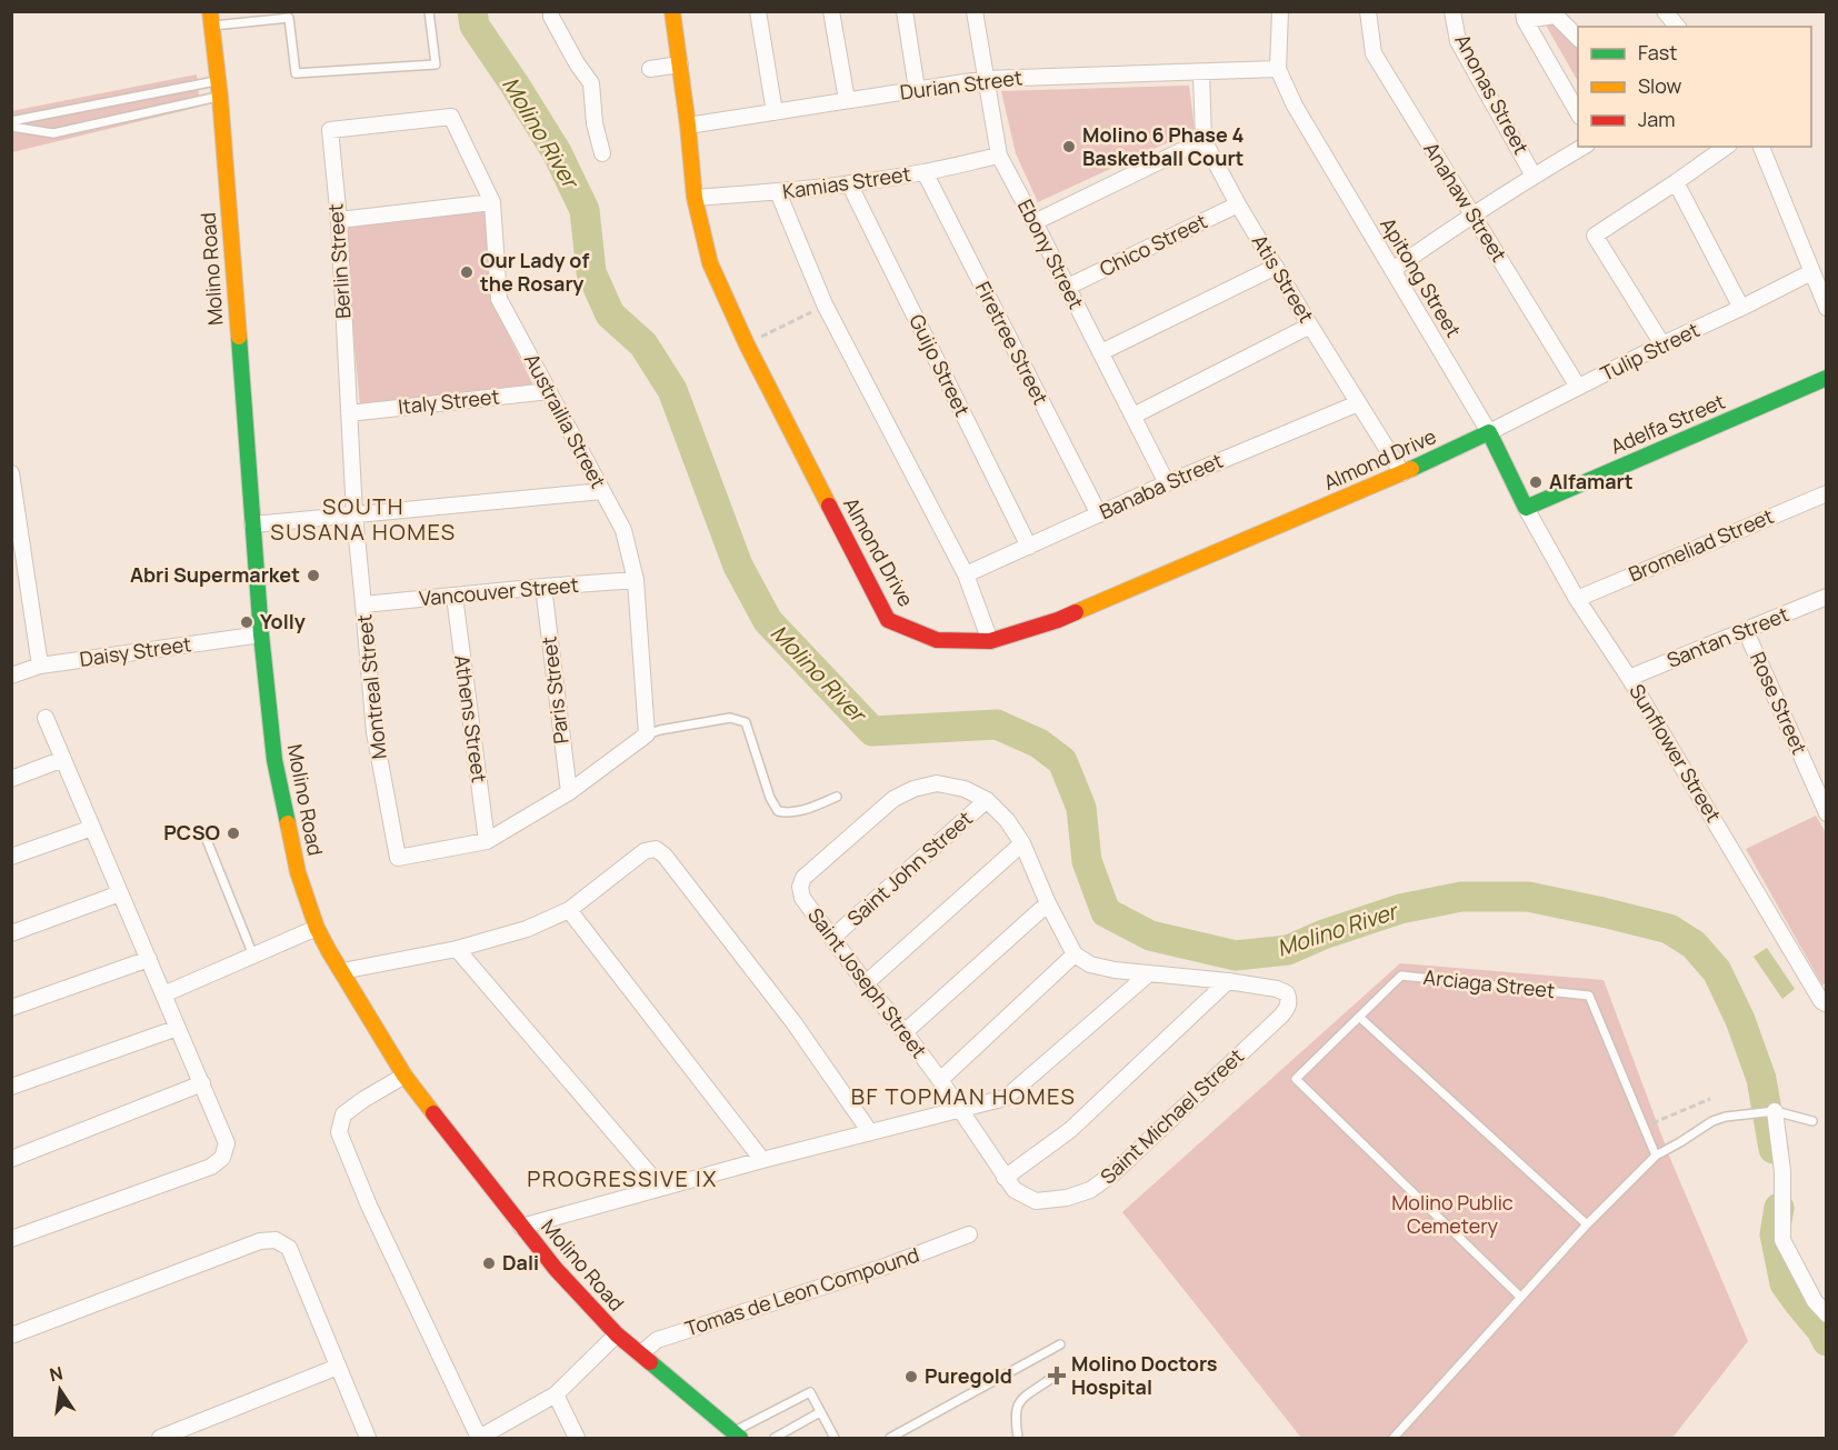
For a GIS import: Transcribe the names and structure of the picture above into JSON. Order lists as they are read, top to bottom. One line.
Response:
{"streets":{"street":["Durian Street","Anonas Street","Kamias Street","Anahaw Street","Chico Street","Ebony Street","Berlin Street","Molino Road","Apitong Street","Atis Street","Firetree Street","Tulip Street","Guijo Street","Italy Street","Austrailia Street","Adelfa Street","Almond Drive","Banaba Street","Bromeliad Street","Vancouver Street","Santan Street","Daisy Street","Montreal Street","Paris Street","Rose Street","Athens Street","Sunflower Street","Saint John Street","Saint Joseph Street","Saint Michael Street","Tomas de Leon Compound"],"lane":["Arciaga Street"]},"crossings":[["Durian Street","Ebony Street"],["Durian Street","Apitong Street"],["Durian Street","Atis Street"],["Durian Street","Almond Drive"],["Kamias Street","Ebony Street"],["Kamias Street","Firetree Street"],["Kamias Street","Guijo Street"],["Kamias Street","Almond Drive"],["Anahaw Street","Tulip Street"],["Chico Street","Ebony Street"],["Chico Street","Atis Street"],["Ebony Street","Banaba Street"],["Berlin Street","Italy Street"],["Berlin Street","Austrailia Street"],["Berlin Street","Montreal Street"],["Molino Road","Daisy Street"],["Molino Road","Tomas de Leon Compound"],["Apitong Street","Tulip Street"],["Apitong Street","Adelfa Street"],["Apitong Street","Almond Drive"],["Apitong Street","Sunflower Street"],["Atis Street","Almond Drive"],["Atis Street","Banaba Street"],["Firetree Street","Banaba Street"],["Tulip Street","Almond Drive"],["Guijo Street","Banaba Street"],["Italy Street","Austrailia Street"],["Austrailia Street","Vancouver Street"],["Adelfa Street","Sunflower Street"],["Bromeliad Street","Sunflower Street"],["Vancouver Street","Montreal Street"],["Vancouver Street","Paris Street"],["Vancouver Street","Athens Street"],["Santan Street","Rose Street"],["Santan Street","Sunflower Street"],["Montreal Street","Athens Street"],["Saint John Street","Saint Joseph Street"],["Saint Joseph Street","Saint Michael Street"]],"districts":["SOUTH SUSANA HOMES","BF TOPMAN HOMES","PROGRESSIVE IX"],"water":["Molino River"],"parks":["Molino Public Cemetery"],"places":{"other":["Molino 6 Phase 4 Basketball Court","Our Lady of the Rosary","Alfamart","Abri Supermarket","Yolly","PCSO","Dali","Puregold"],"health":["Molino Doctors Hospital"]},"legend":["Fast","Slow","Jam"],"north":"top"}
